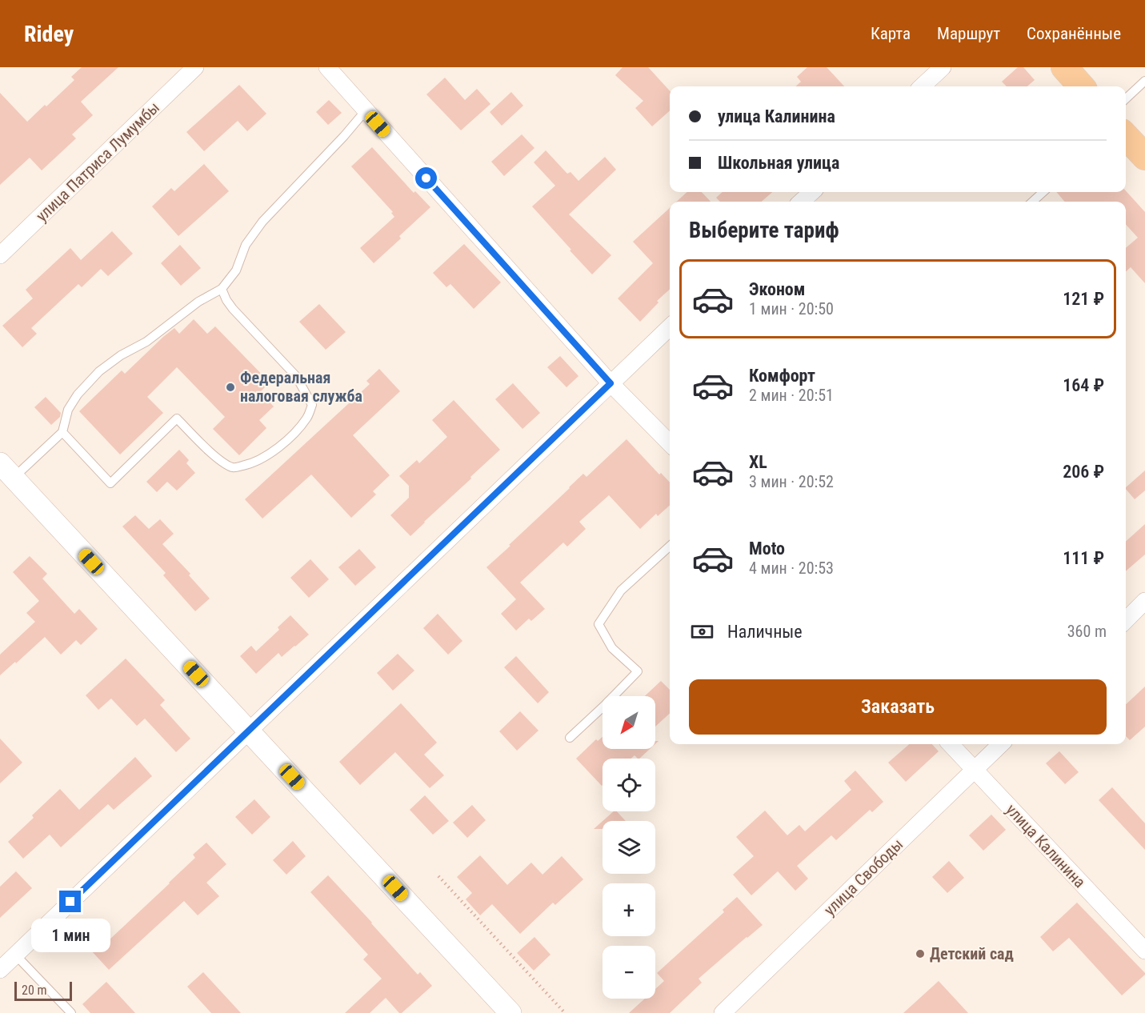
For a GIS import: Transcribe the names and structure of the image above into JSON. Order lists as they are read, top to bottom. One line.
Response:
{"streets":{"street":["улица Патриса Лумумбы","улица Калинина","улица Свободы"]},"crossings":[["улица Калинина","улица Свободы"]],"places":["Федеральная налоговая служба","Детский сад"],"scale_bar":"20 m","north":"bottom left","page":{"header":"Ridey","nav":["Карта","Маршрут","Сохранённые"],"banner":["улица Калинина","Школьная улица"],"heading":"Выберите тариф","list":[{"name":"Эконом","note":"1 мин · 20:50","value":"121 ₽"},{"name":"Комфорт","note":"2 мин · 20:51","value":"164 ₽"},{"name":"XL","note":"3 мин · 20:52","value":"206 ₽"},{"name":"Moto","note":"4 мин · 20:53","value":"111 ₽"}],"pay":["Наличные","360 m"],"buttons":"Заказать","map_buttons":["+","−"],"bubble":"1 мин","scale":"20 m"}}
